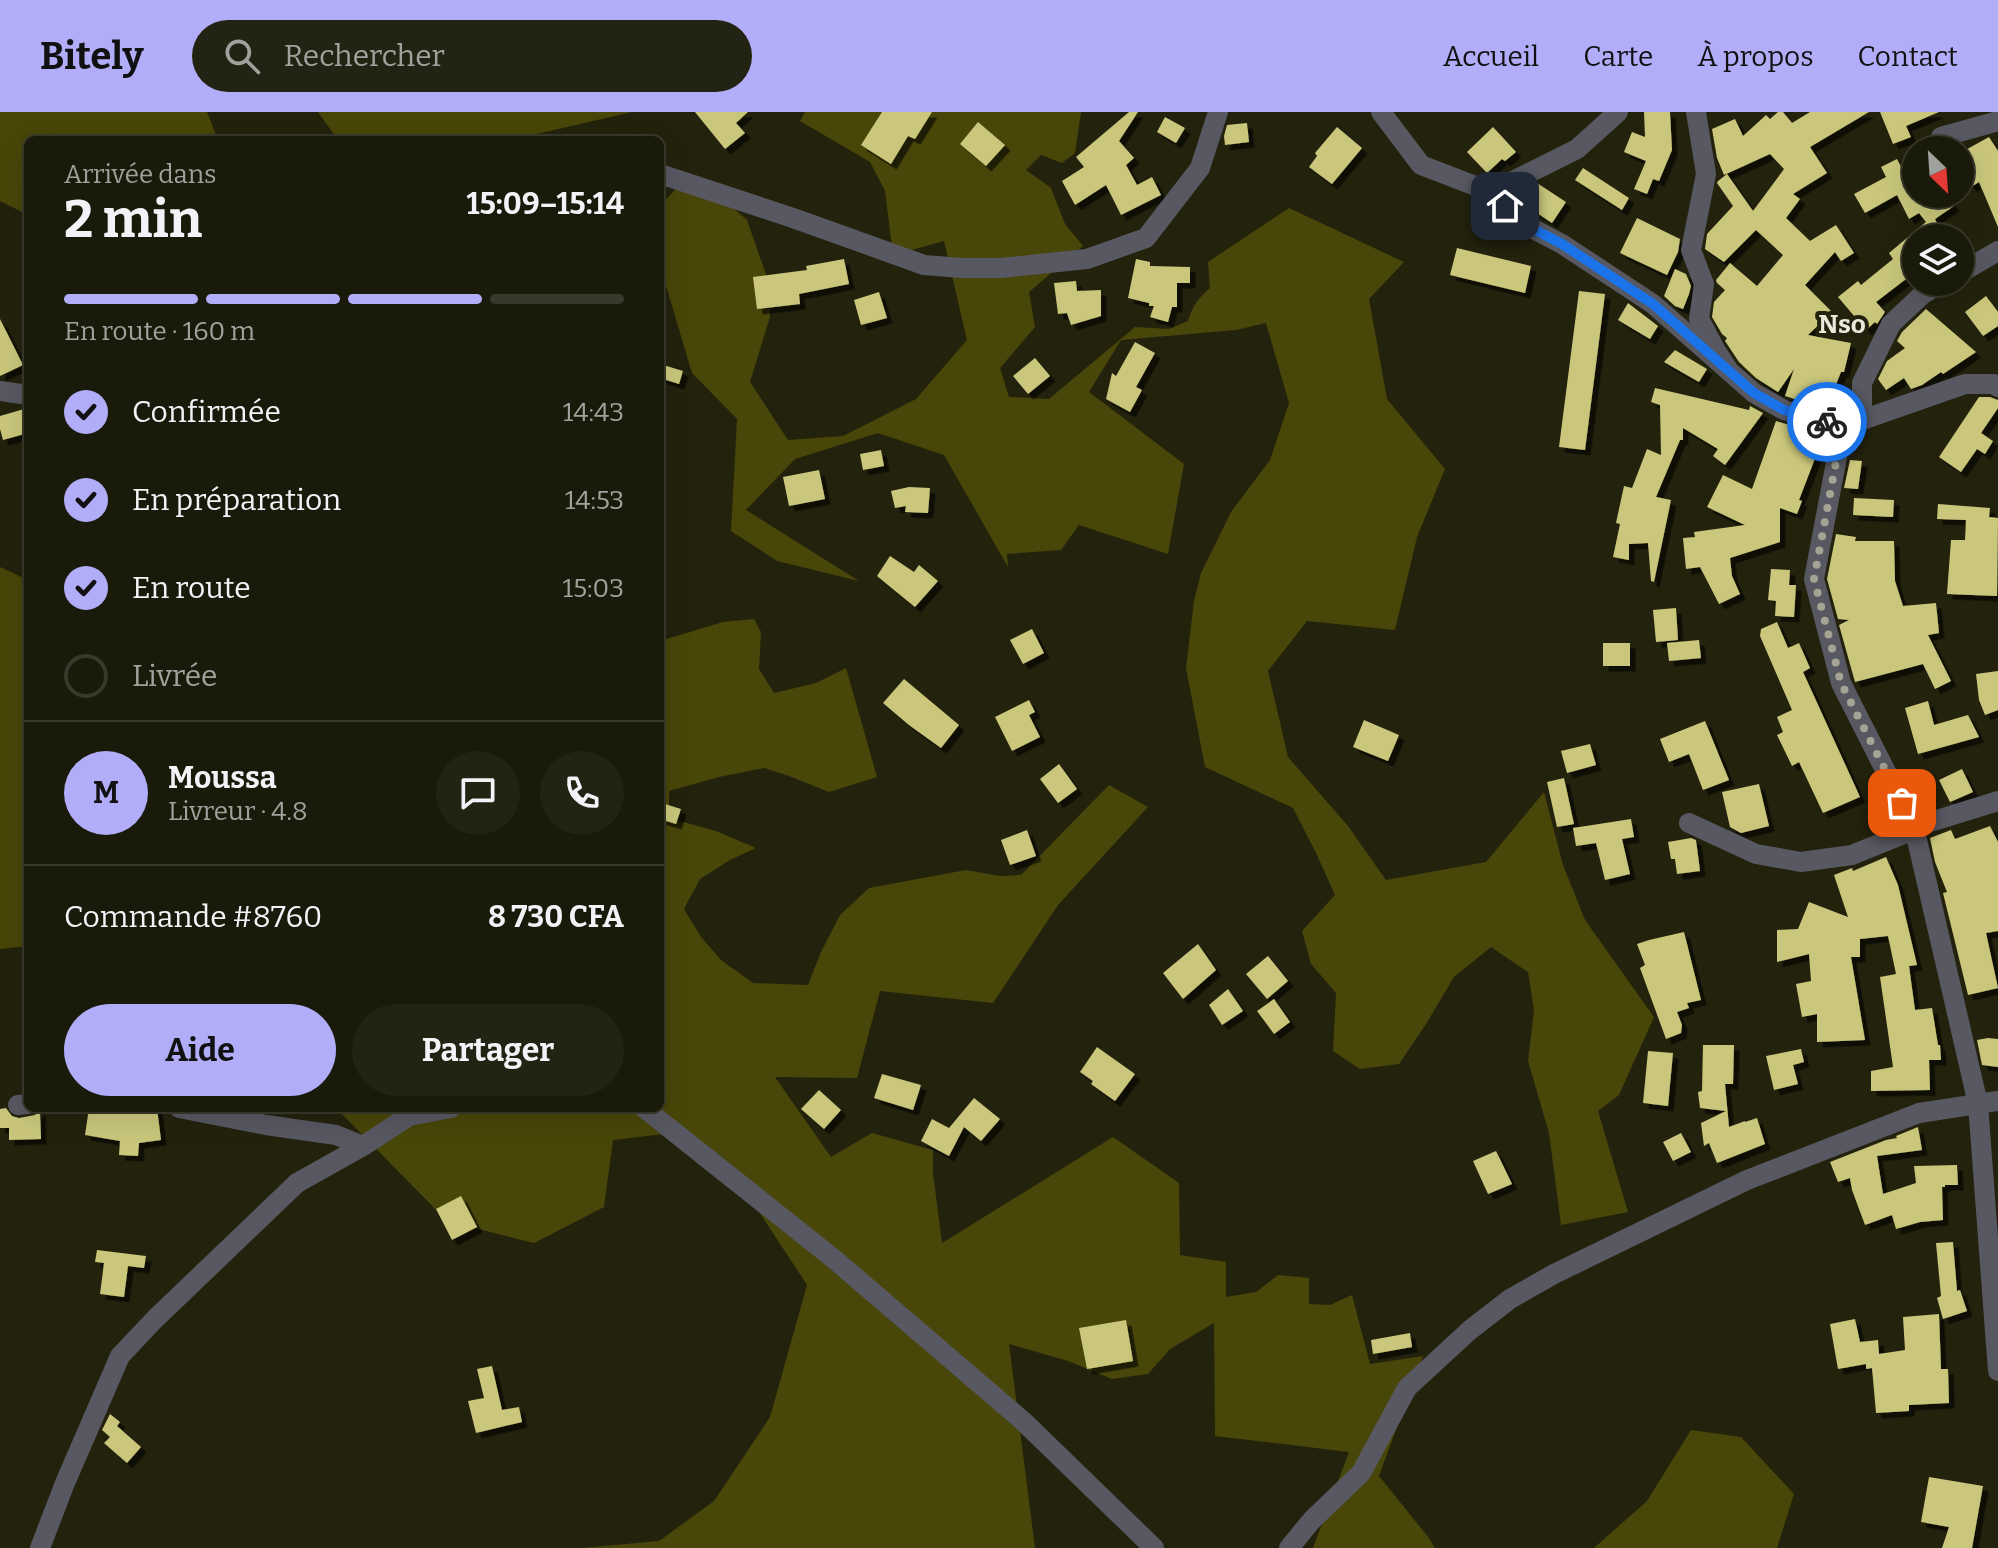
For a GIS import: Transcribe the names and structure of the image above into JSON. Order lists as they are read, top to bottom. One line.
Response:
{"districts":["Nso"],"north":"bottom right","page":{"header":"Bitely","search":"Rechercher","nav":["Accueil","Carte","À propos","Contact"],"heading":["2 min","Arrivée dans","15:09–15:14"],"panel":["Moussa","Livreur · 4.8","Commande #8760","8 730 CFA"],"bar":"En route · 160 m","list":[["Confirmée","14:43"],["En préparation","14:53"],["En route","15:03"],"Livrée"],"round":"M","buttons":["Aide","Partager"]}}
